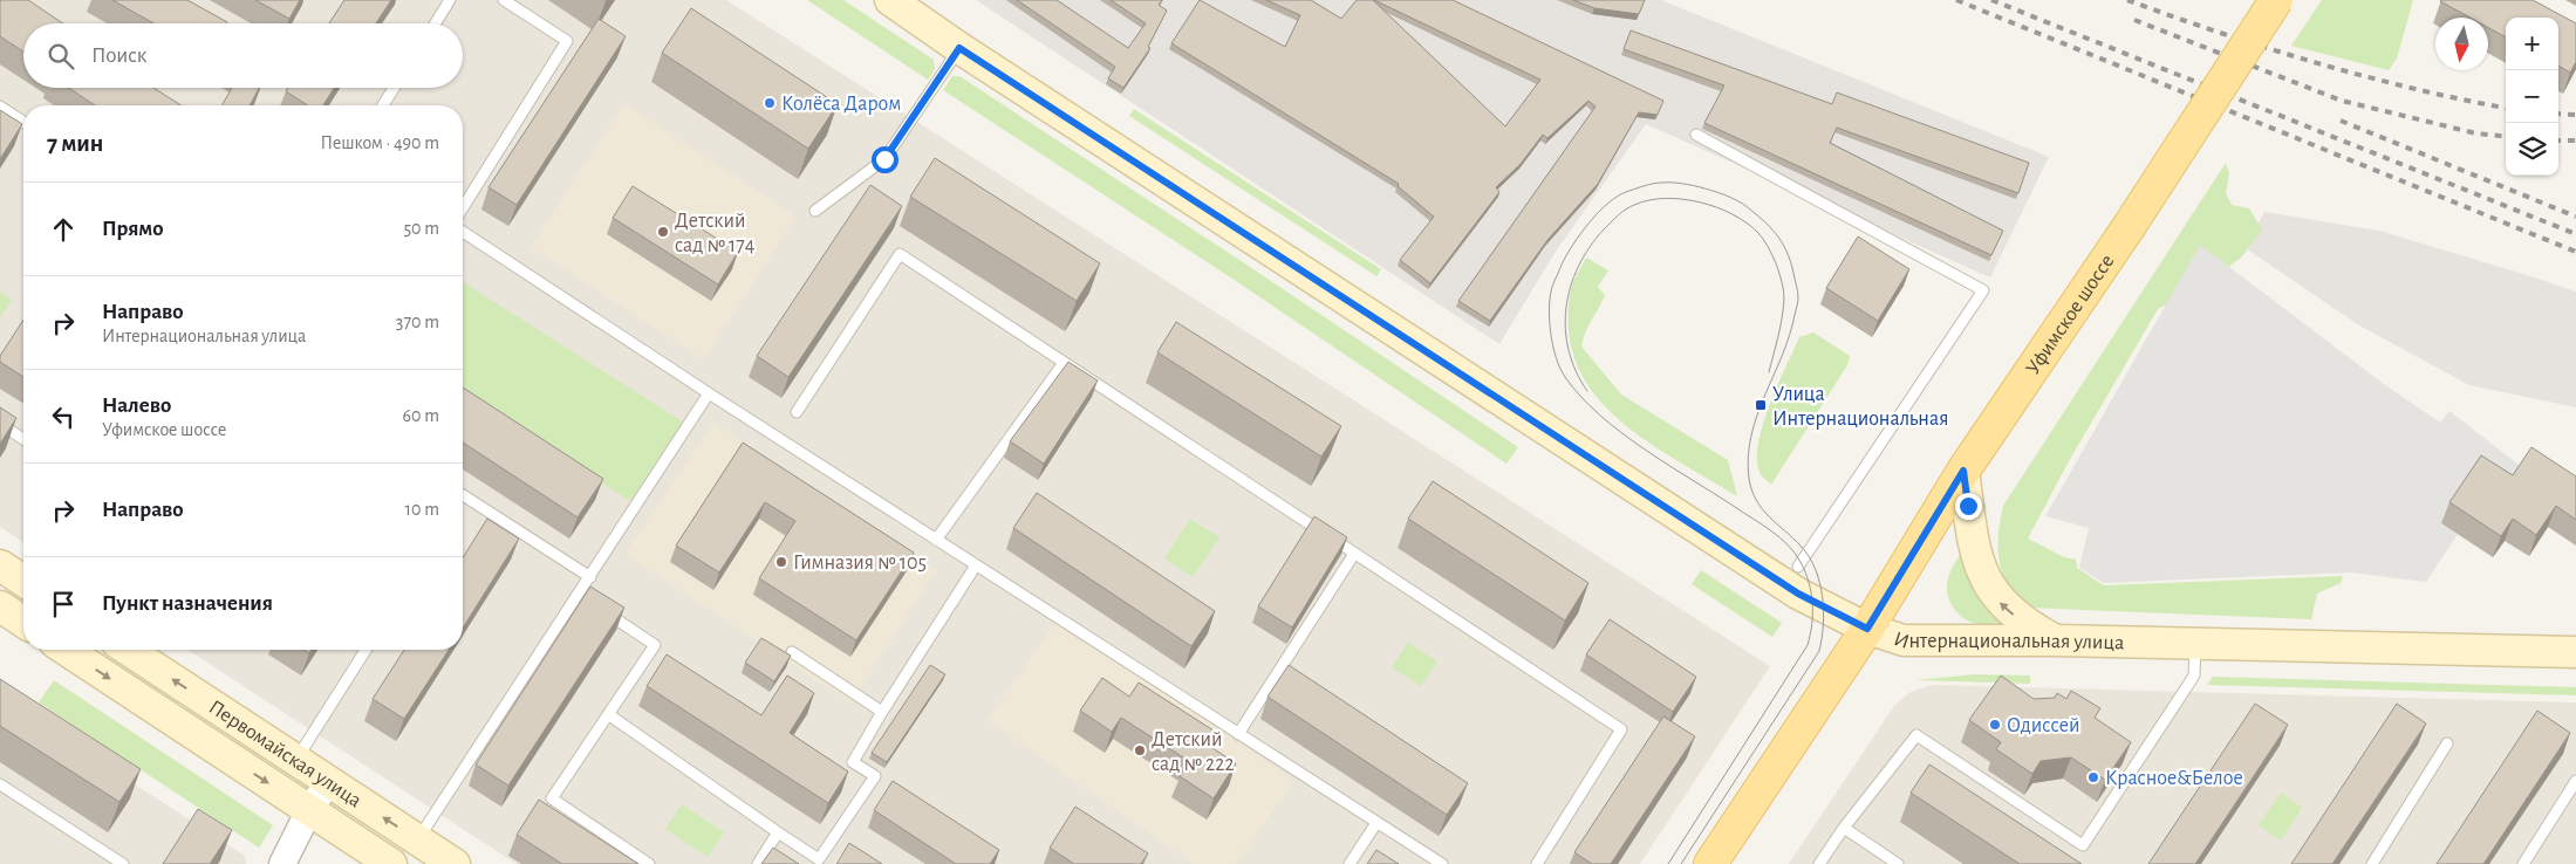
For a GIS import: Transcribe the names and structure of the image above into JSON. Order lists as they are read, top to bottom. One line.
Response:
{"streets":{"main road":["Уфимское шоссе","Интернациональная улица","Первомайская улица"]},"crossings":[["Уфимское шоссе","Интернациональная улица"]],"places":{"other":["Колёса Даром","Детский сад № 174","Гимназия № 105","Одиссей","Детский сад № 222","Красное&Белое"],"transit":["Улица Интернациональная"]},"north":"bottom","page":{"map_buttons":["+","−"],"search":"Поиск","heading":["7 мин","Пешком · 490 m"],"list":[["Прямо","50 m"],["Направо","Интернациональная улица","370 m"],["Налево","Уфимское шоссе","60 m"],["Направо","10 m"],"Пункт назначения"]}}
